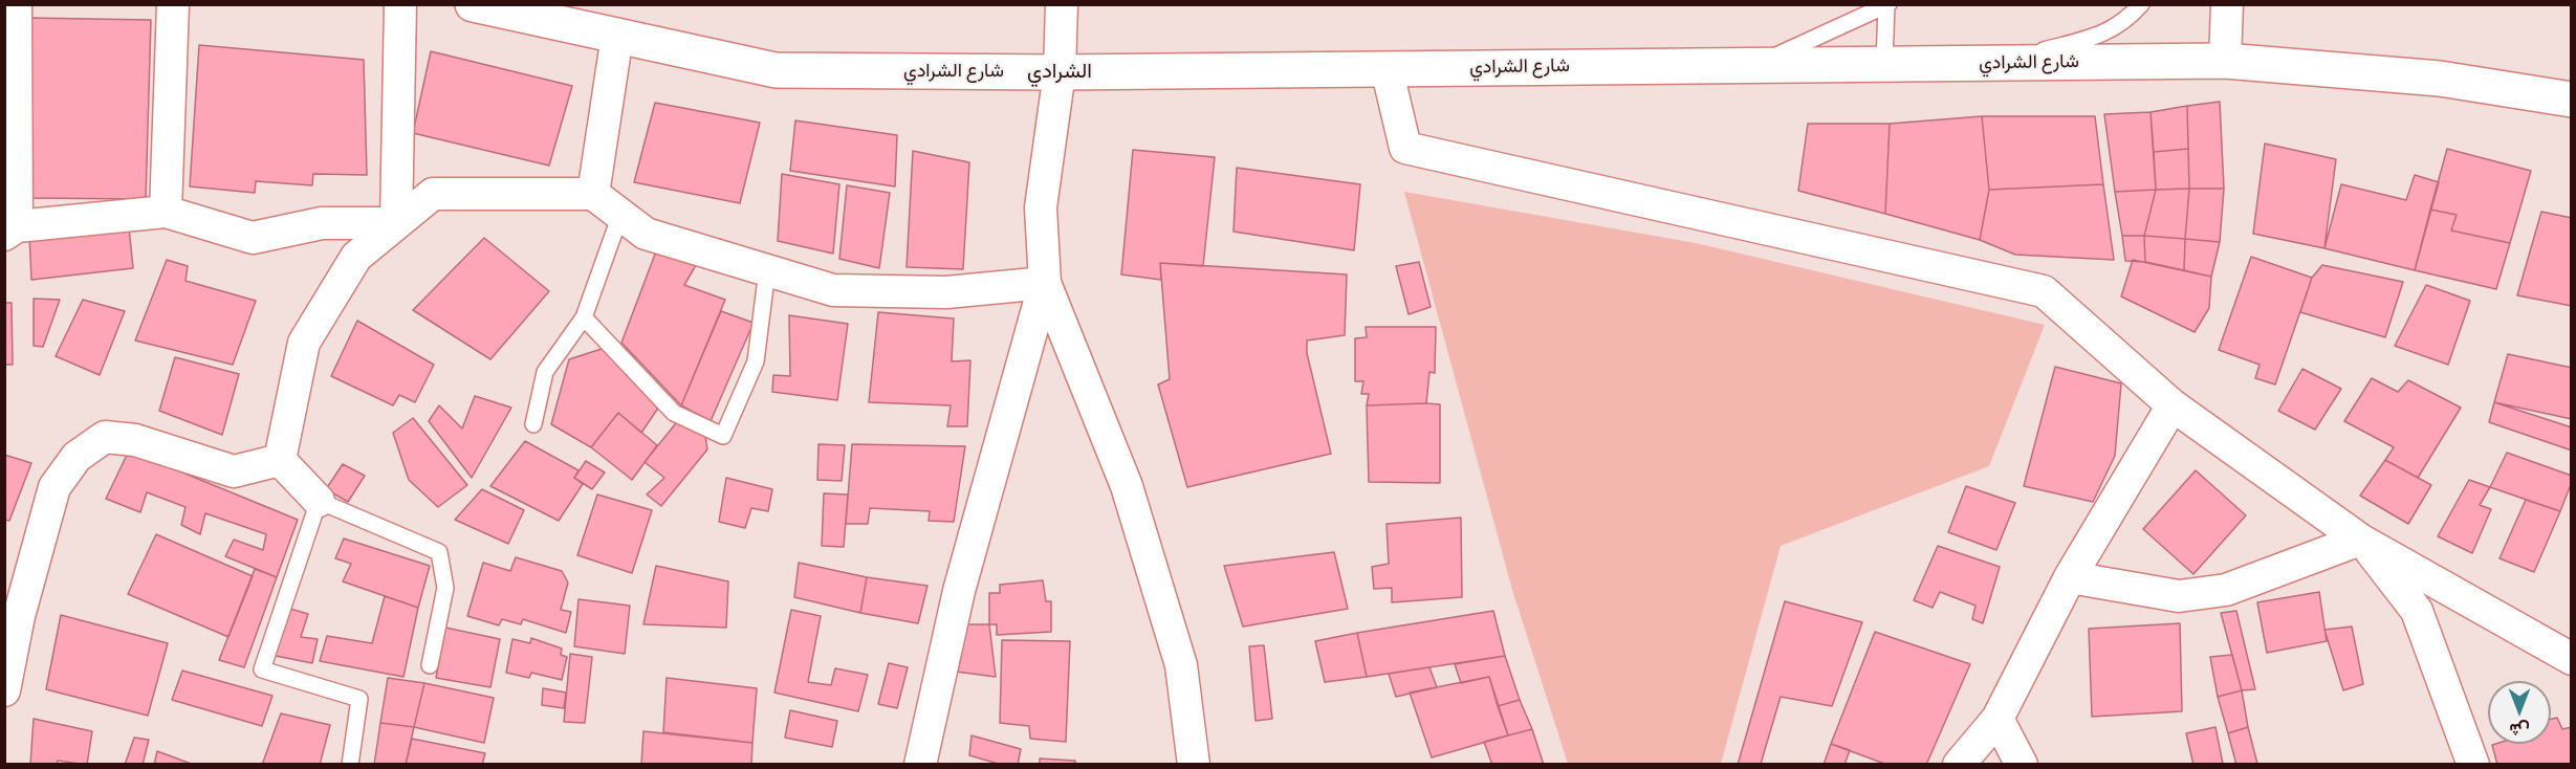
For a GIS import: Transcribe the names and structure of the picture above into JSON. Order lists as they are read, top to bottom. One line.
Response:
{"streets":{"street":["شارع الشرادي"]},"districts":["الشرادي"],"north":"bottom"}
